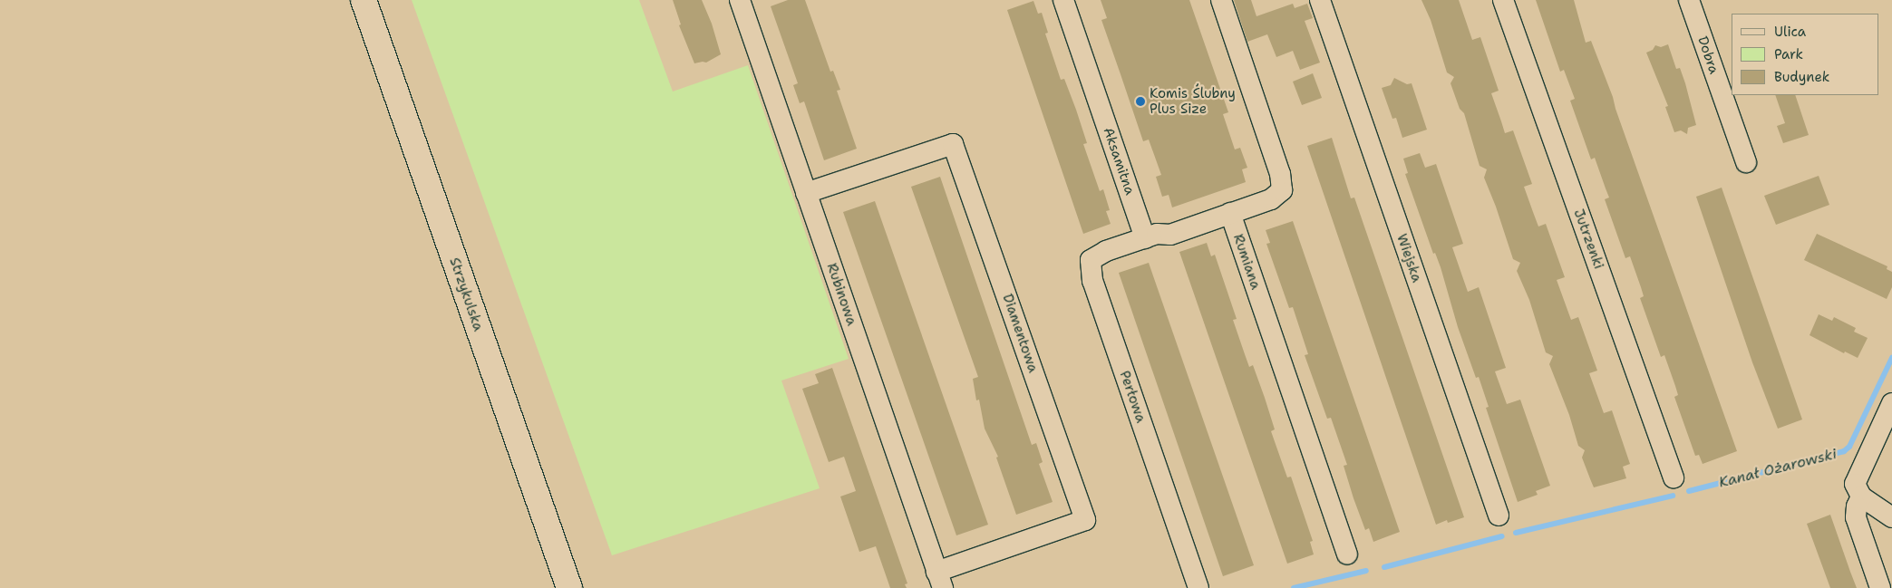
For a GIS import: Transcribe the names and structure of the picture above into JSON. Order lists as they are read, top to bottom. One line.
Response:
{"streets":{"street":["Dobra","Aksamitna","Jutrzenki","Wiejska","Rumiana","Strzykulska","Rubinowa","Diamentowa","Perłowa"]},"crossings":[["Aksamitna","Perłowa"],["Rubinowa","Diamentowa"]],"water":["Kanał Ożarowski"],"places":["Komis Ślubny Plus Size"],"legend":["Ulica","Park","Budynek"]}
